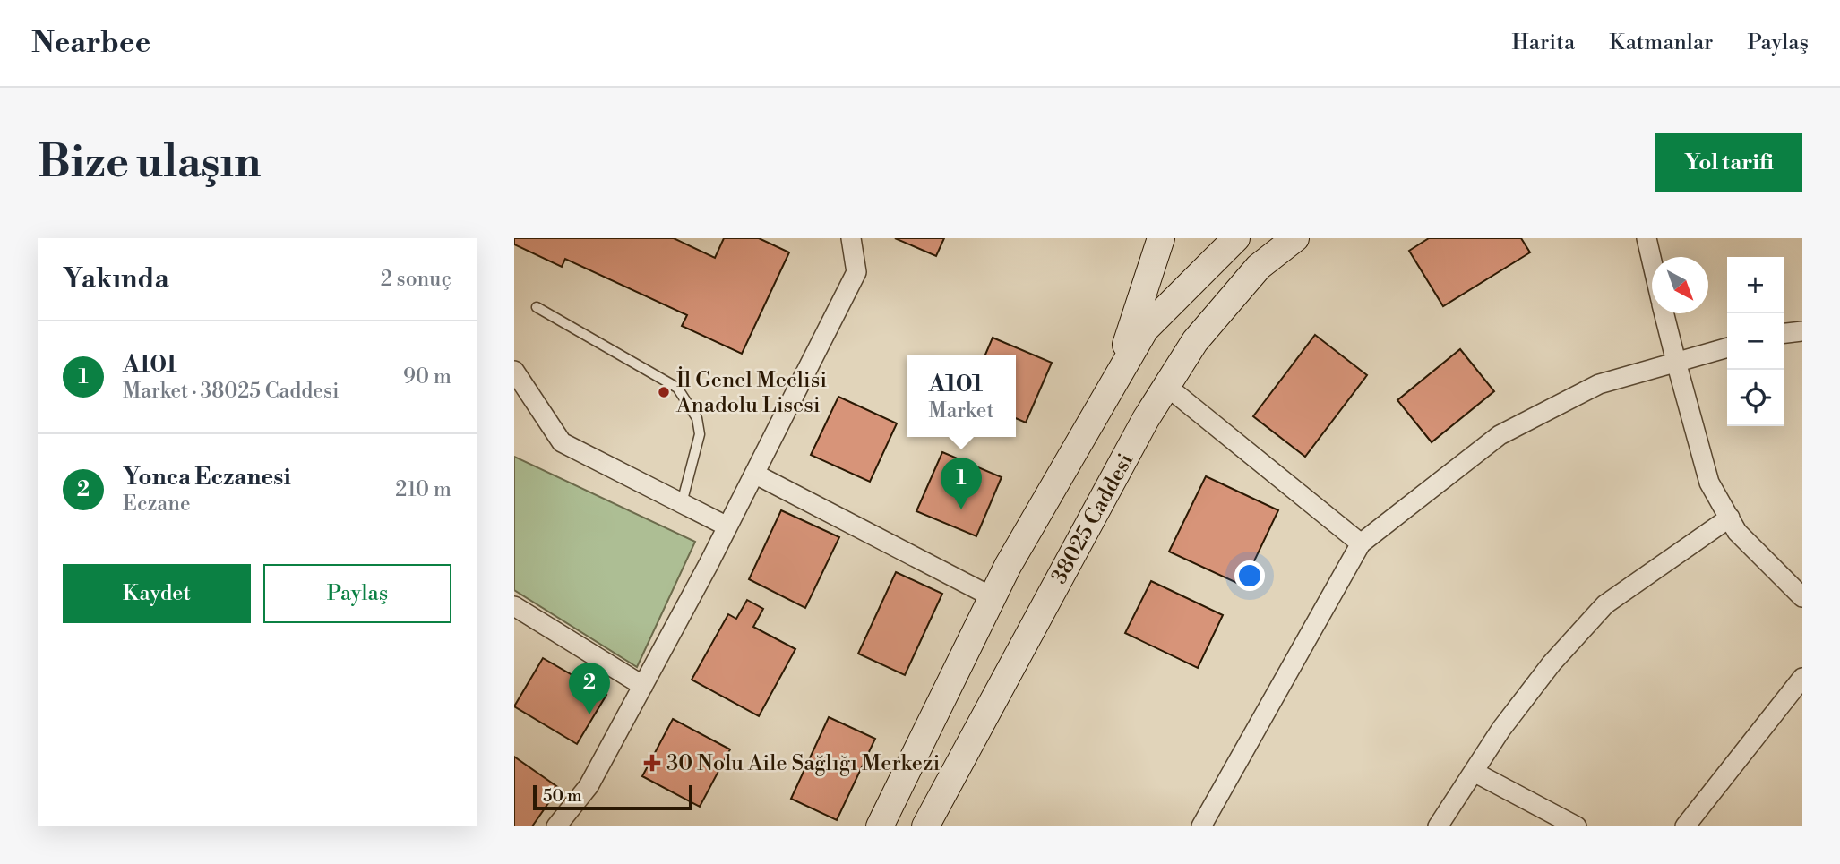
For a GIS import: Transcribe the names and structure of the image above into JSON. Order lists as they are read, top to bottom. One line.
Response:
{"streets":{"main road":["38025 Caddesi"]},"places":{"other":["İl Genel Meclisi Anadolu Lisesi"],"health":["30 Nolu Aile Sağlığı Merkezi"]},"scale_bar":"50 m","north":"bottom right","page":{"header":"Nearbee","nav":["Harita","Katmanlar","Paylaş"],"buttons":["Yol tarifi",["Kaydet","Paylaş"]],"title":"Bize ulaşın","heading":["Yakında","2 sonuç"],"map_buttons":["+","−"],"list":[{"mark":"1","name":"A101","note":"Market · 38025 Caddesi","value":"90 m"},{"mark":"2","name":"Yonca Eczanesi","note":"Eczane","value":"210 m"}],"popup":["A101","Market"],"pins":["1","2"],"scale":"50 m"}}
